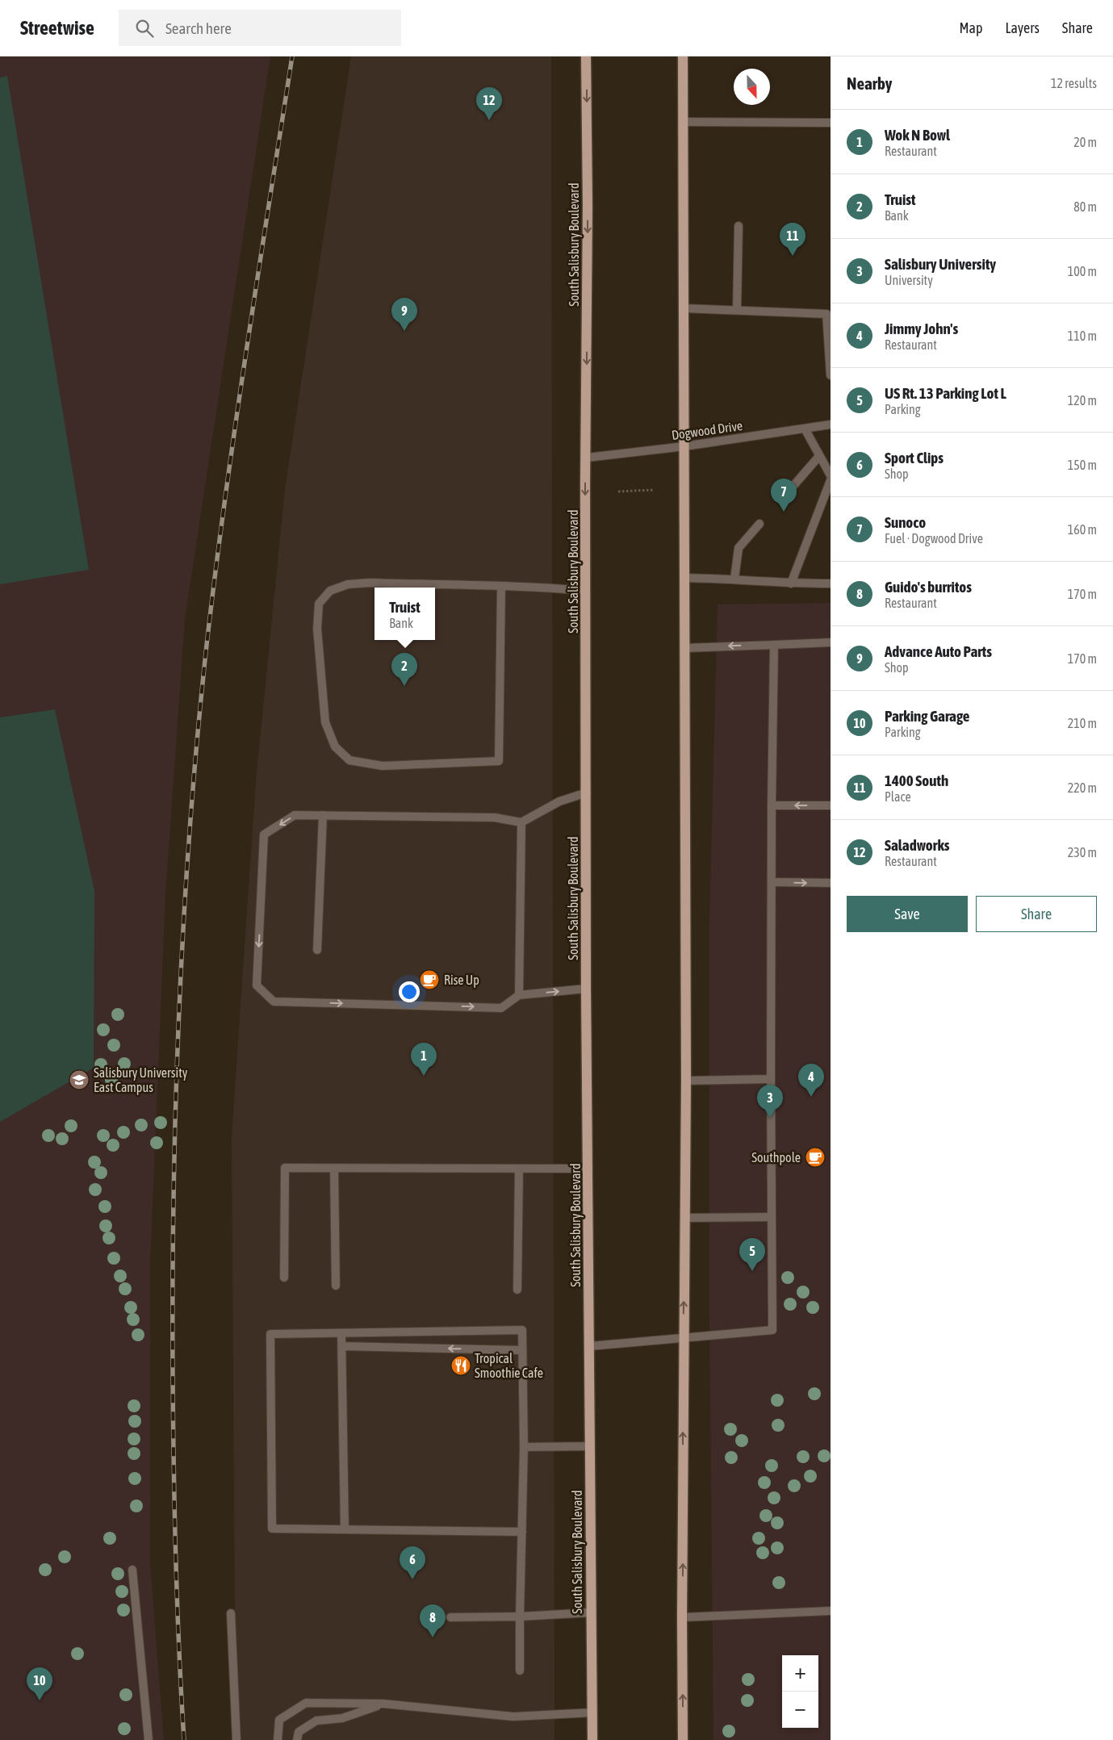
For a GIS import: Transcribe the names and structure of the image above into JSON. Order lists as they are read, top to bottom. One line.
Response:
{"streets":{"main road":["South Salisbury Boulevard"],"street":["Dogwood Drive"]},"crossings":[["South Salisbury Boulevard","Dogwood Drive"]],"places":{"cafe":["Rise Up","Southpole"],"school or university":["Salisbury University East Campus"],"restaurant":["Tropical Smoothie Cafe"]},"north":"bottom","page":{"header":"Streetwise","search":"Search here","nav":["Map","Layers","Share"],"heading":["Nearby","12 results"],"pins":["12","11","9","7","2","1","4","3","5","6","8","10"],"list":[{"mark":"1","name":"Wok N Bowl","note":"Restaurant","value":"20 m"},{"mark":"2","name":"Truist","note":"Bank","value":"80 m"},{"mark":"3","name":"Salisbury University","note":"University","value":"100 m"},{"mark":"4","name":"Jimmy John's","note":"Restaurant","value":"110 m"},{"mark":"5","name":"US Rt. 13 Parking Lot L","note":"Parking","value":"120 m"},{"mark":"6","name":"Sport Clips","note":"Shop","value":"150 m"},{"mark":"7","name":"Sunoco","note":"Fuel · Dogwood Drive","value":"160 m"},{"mark":"8","name":"Guido's burritos","note":"Restaurant","value":"170 m"},{"mark":"9","name":"Advance Auto Parts","note":"Shop","value":"170 m"},{"mark":"10","name":"Parking Garage","note":"Parking","value":"210 m"},{"mark":"11","name":"1400 South","note":"Place","value":"220 m"},{"mark":"12","name":"Saladworks","note":"Restaurant","value":"230 m"}],"popup":["Truist","Bank"],"buttons":["Save","Share"],"map_buttons":["+","−"]}}
